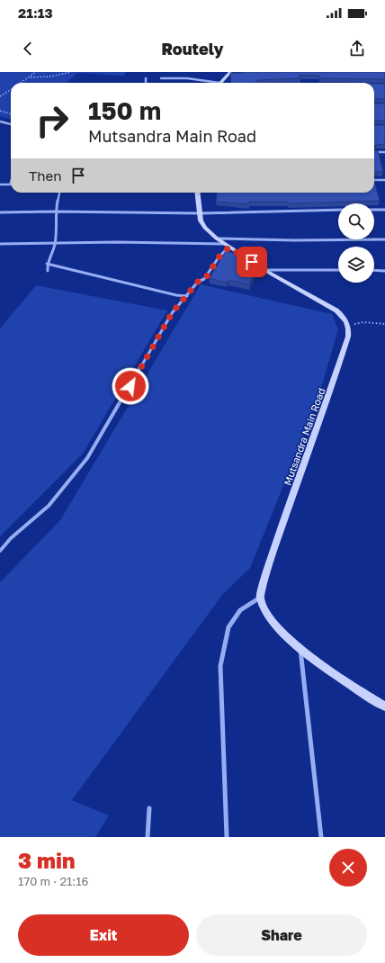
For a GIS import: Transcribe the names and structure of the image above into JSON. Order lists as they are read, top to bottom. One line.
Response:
{"streets":{"street":["Mutsandra Main Road"]},"page":{"status":"21:13","header":"Routely","turn":["150 m","Mutsandra Main Road"],"then":"Then","heading":["3 min","170 m · 21:16"],"buttons":["Exit","Share"]}}
